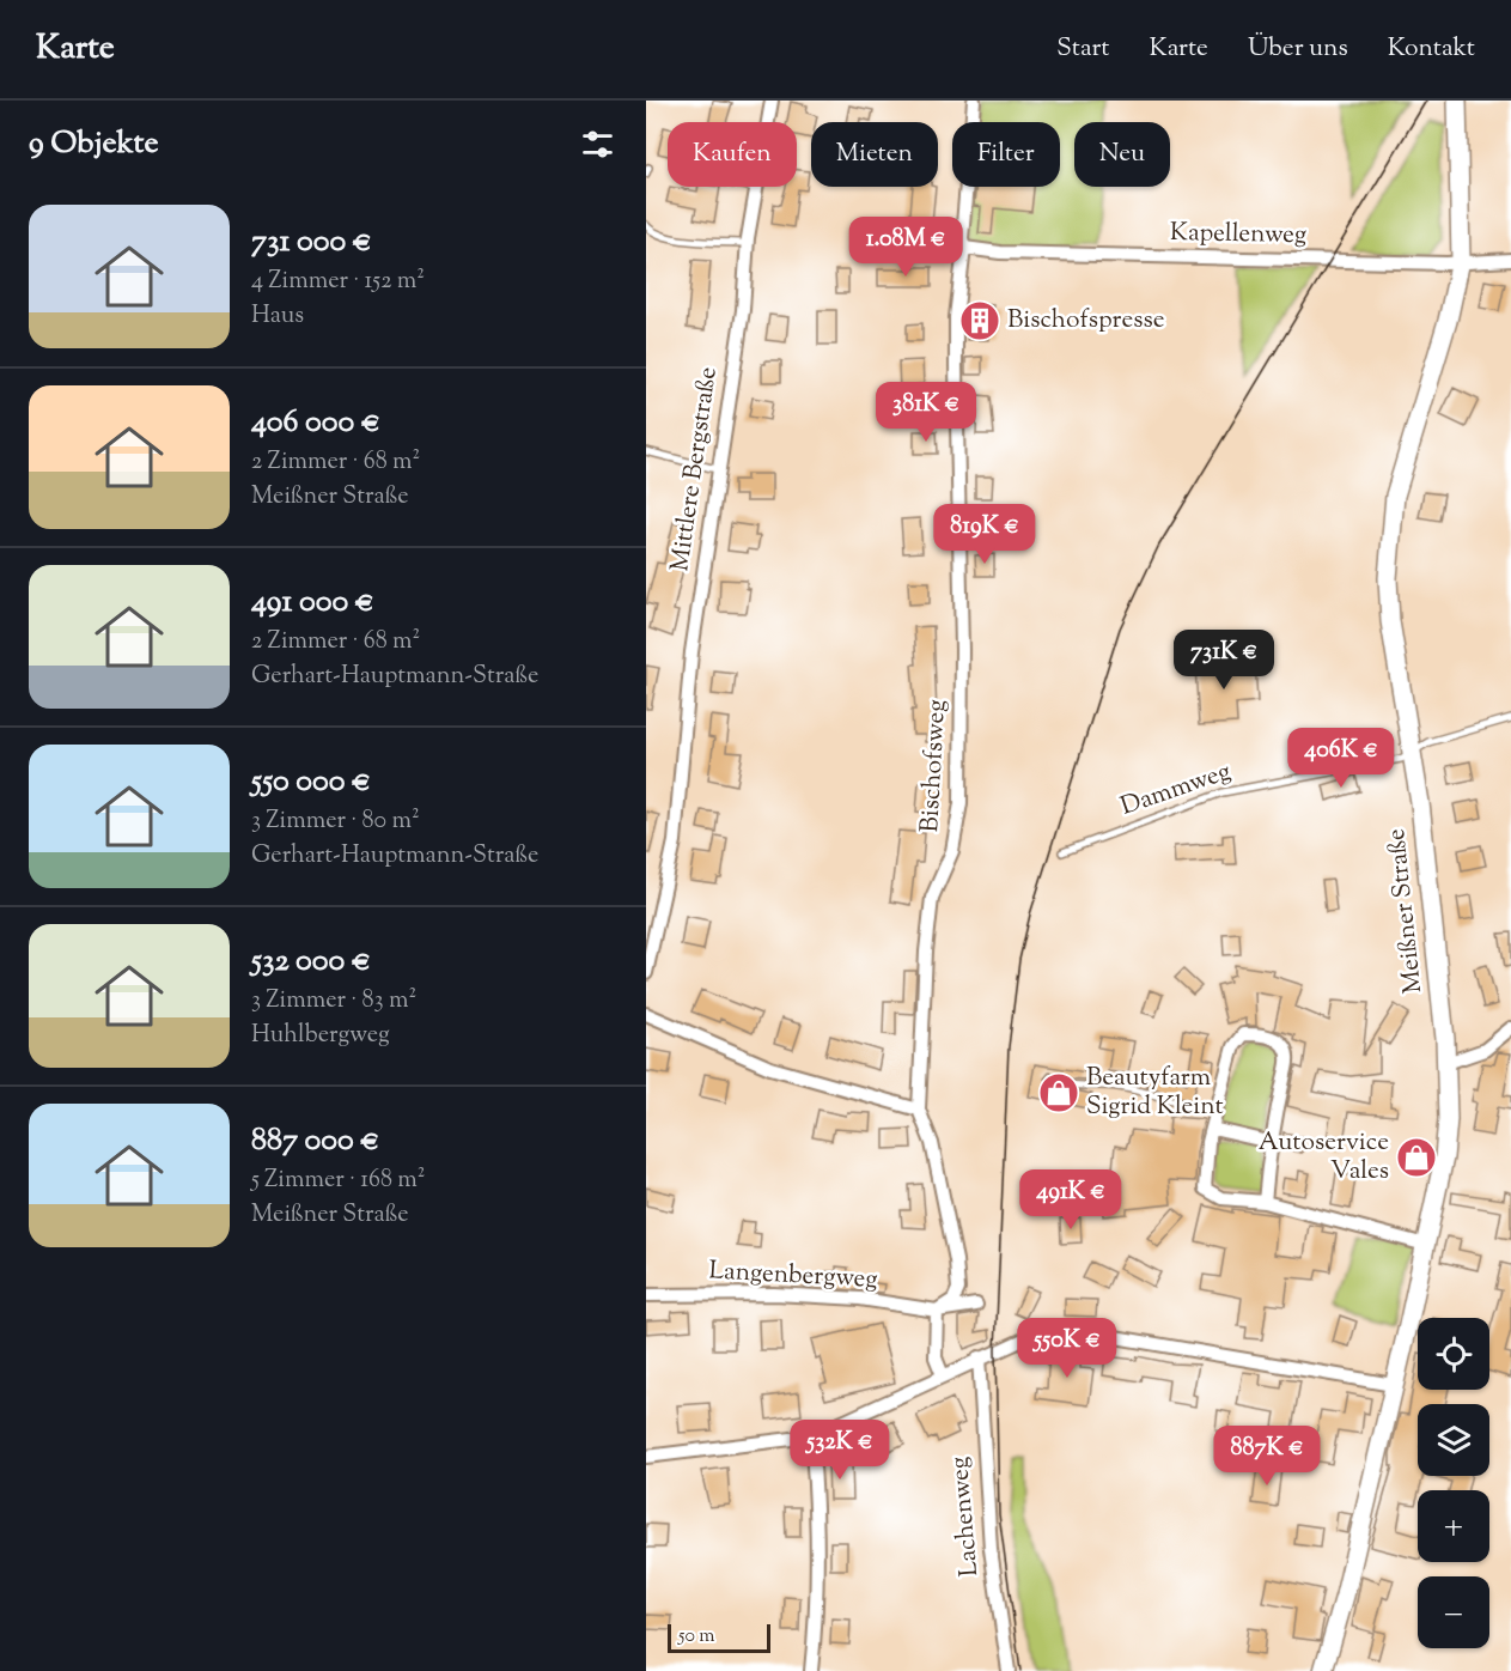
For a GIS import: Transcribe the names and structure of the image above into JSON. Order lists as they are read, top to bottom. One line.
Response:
{"streets":{"main road":["Meißner Straße"],"street":["Kapellenweg","Mittlere Bergstraße","Bischofsweg","Langenbergweg","Lachenweg"],"lane":["Dammweg"]},"crossings":[["Kapellenweg","Bischofsweg"],["Kapellenweg","Meißner Straße"],["Bischofsweg","Langenbergweg"],["Dammweg","Meißner Straße"]],"places":{"building":["Bischofspresse"],"shop":["Beautyfarm Sigrid Kleint","Autoservice Vales"]},"scale_bar":"50 m","page":{"header":"Karte","nav":["Start","Karte","Über uns","Kontakt"],"heading":"9 Objekte","chip":["Kaufen","Mieten","Filter","Neu"],"list":[{"name":"731 000 €","note":"4 Zimmer · 152 m² · Haus"},{"name":"406 000 €","note":"2 Zimmer · 68 m² · Meißner Straße"},{"name":"491 000 €","note":"2 Zimmer · 68 m² · Gerhart-Hauptmann-Straße"},{"name":"550 000 €","note":"3 Zimmer · 80 m² · Gerhart-Hauptmann-Straße"},{"name":"532 000 €","note":"3 Zimmer · 83 m² · Huhlbergweg"},{"name":"887 000 €","note":"5 Zimmer · 168 m² · Meißner Straße"}],"price":["1.08M €","381K €","819K €","731K €","406K €","491K €","550K €","532K €","887K €"],"map_buttons":["+","−"],"scale":"50 m"}}
